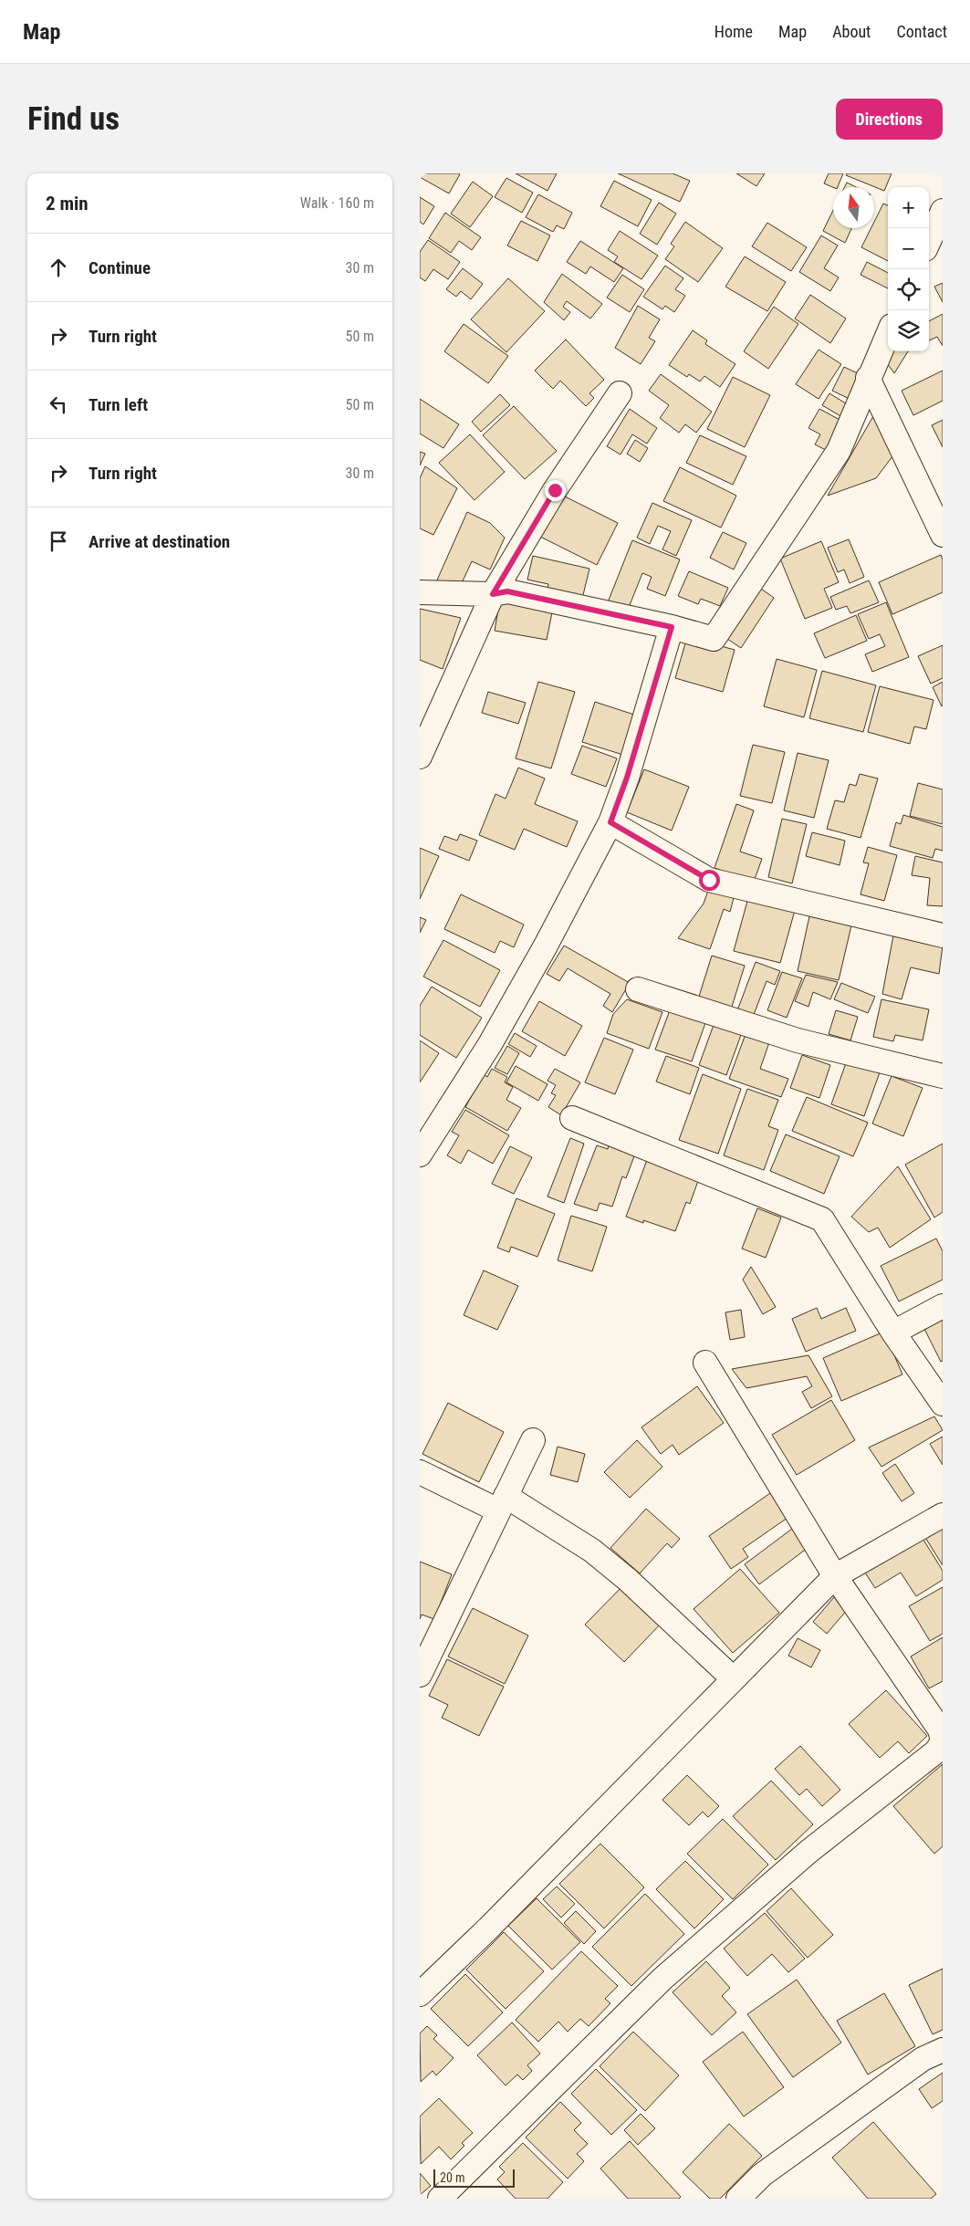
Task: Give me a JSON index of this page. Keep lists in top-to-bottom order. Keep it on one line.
{"scale_bar":"20 m","north":"top","page":{"header":"Map","nav":["Home","Map","About","Contact"],"buttons":"Directions","title":"Find us","heading":["2 min","Walk · 160 m"],"map_buttons":["+","−"],"list":[["Continue","30 m"],["Turn right","50 m"],["Turn left","50 m"],["Turn right","30 m"],"Arrive at destination"],"scale":"20 m"}}
